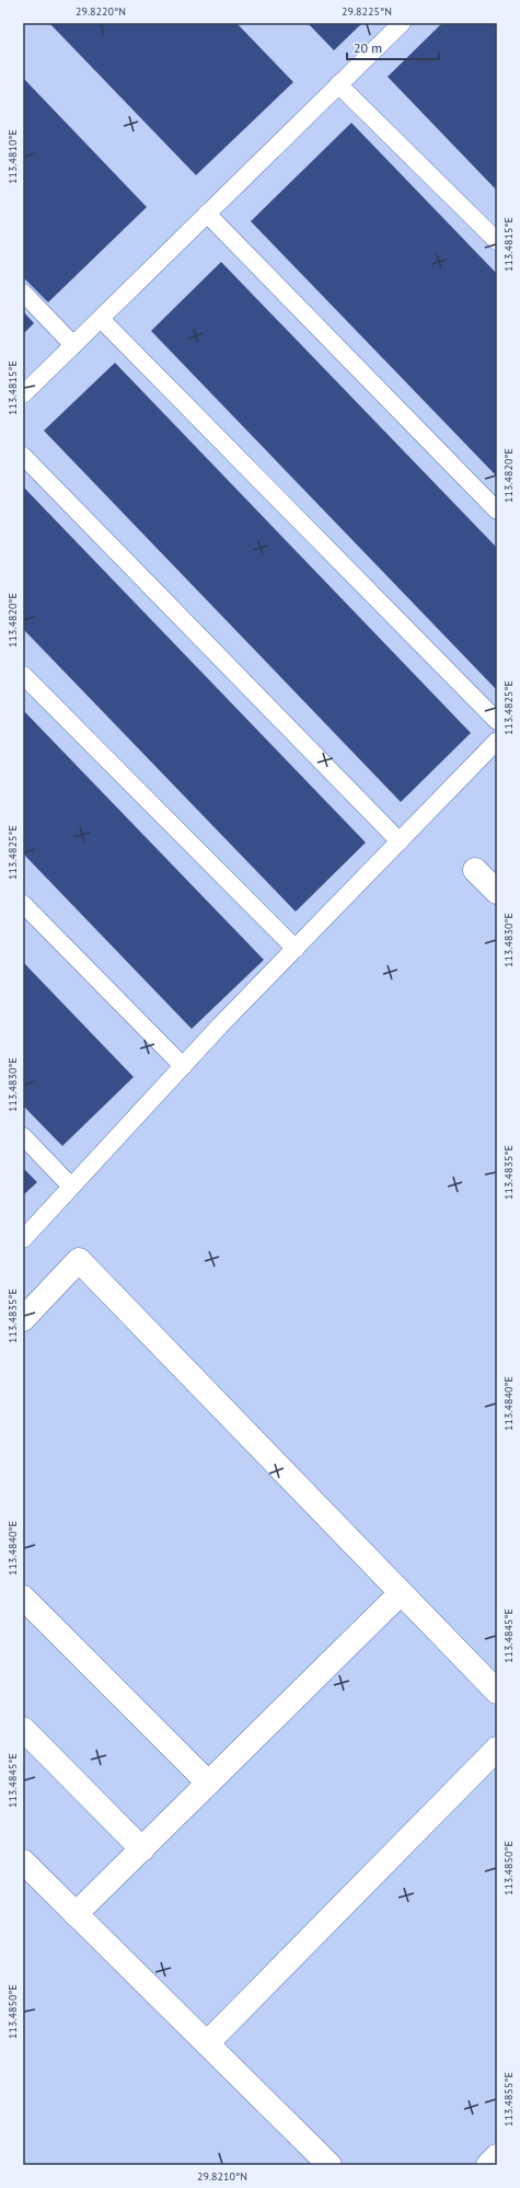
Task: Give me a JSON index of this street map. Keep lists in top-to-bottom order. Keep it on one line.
{"scale_bar":"20 m","coordinates":["29.8220°N","29.8225°N","113.4810°E","113.4815°E","113.4820°E","113.4825°E","113.4830°E","113.4835°E","113.4840°E","113.4845°E","113.4850°E","113.4855°E","29.8210°N"]}
